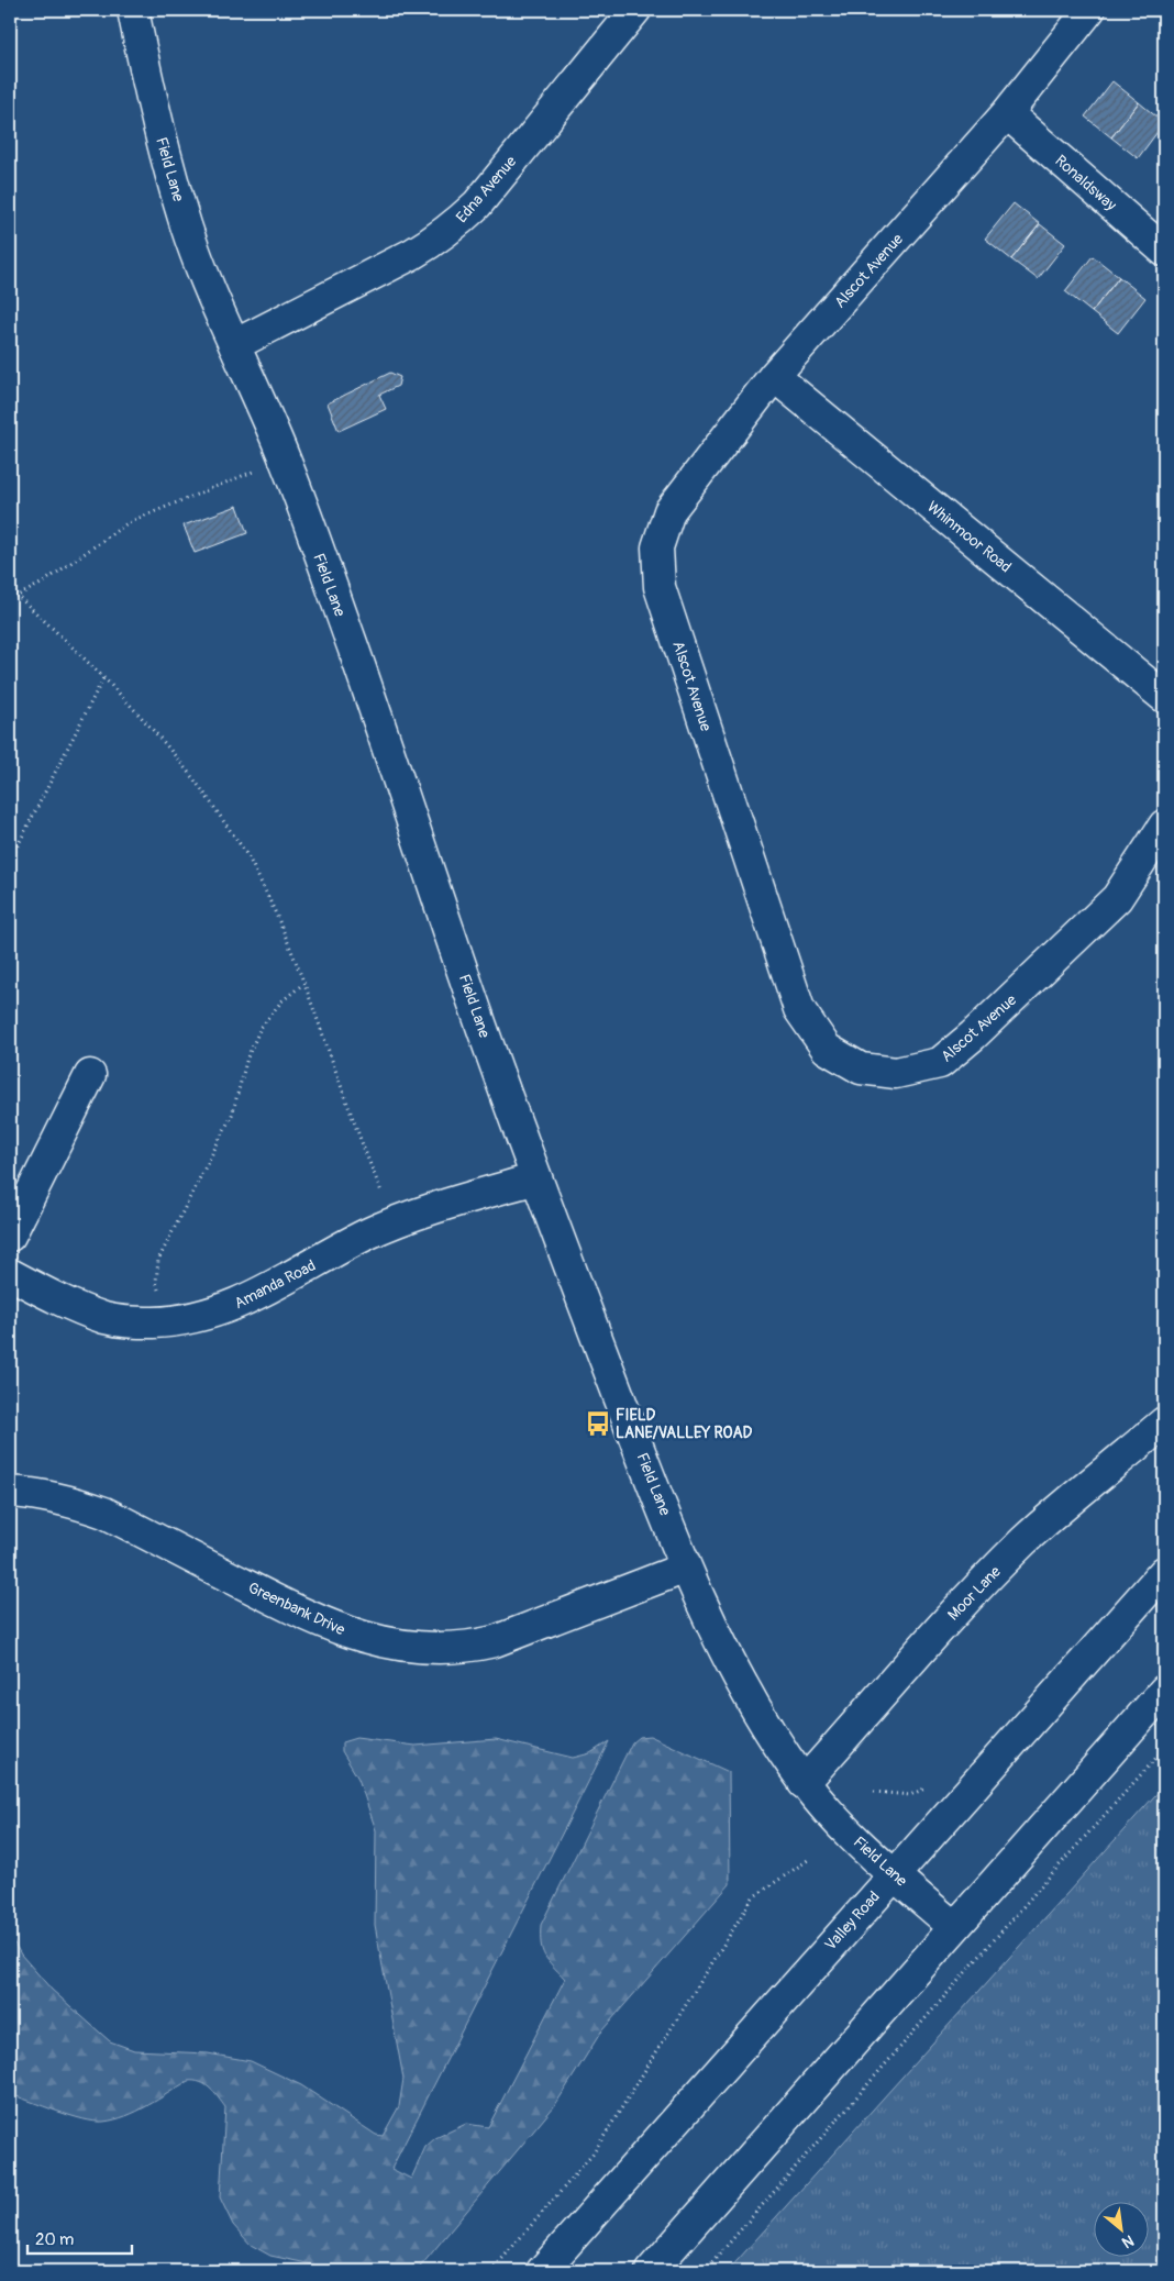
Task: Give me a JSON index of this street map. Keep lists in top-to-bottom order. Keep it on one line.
{"streets":{"street":["Field Lane","Ronaldsway","Edna Avenue","Alscot Avenue","Whinmoor Road","Amanda Road","Moor Lane","Greenbank Drive","Valley Road"]},"crossings":[["Field Lane","Edna Avenue"],["Field Lane","Amanda Road"],["Field Lane","Moor Lane"],["Field Lane","Greenbank Drive"],["Field Lane","Valley Road"],["Ronaldsway","Alscot Avenue"],["Alscot Avenue","Whinmoor Road"]],"places":{"bus stop":["FIELD LANE/VALLEY ROAD"]},"scale_bar":"20 m","north":"bottom right"}
